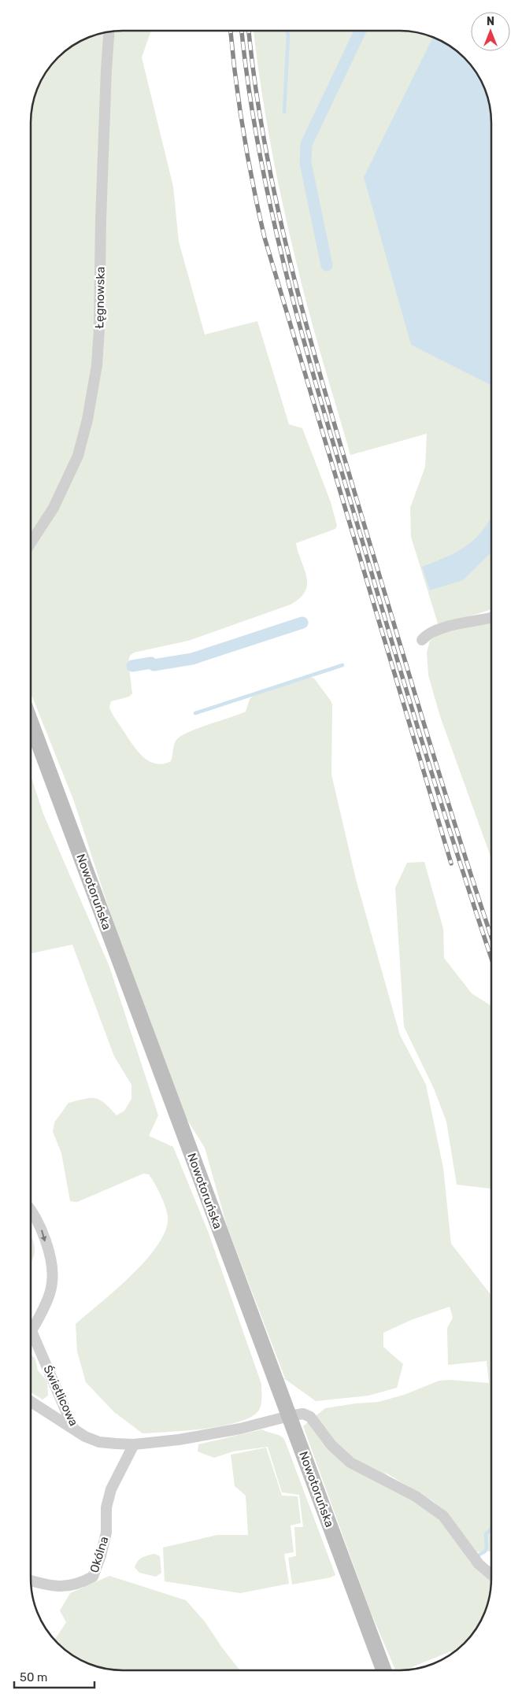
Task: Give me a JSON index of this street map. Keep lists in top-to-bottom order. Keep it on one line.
{"streets":{"main road":["Nowotoruńska"],"street":["Łęgnowska","Świetlicowa","Okólna"]},"crossings":[["Nowotoruńska","Świetlicowa"],["Świetlicowa","Okólna"]],"scale_bar":"50 m","north":"top"}
